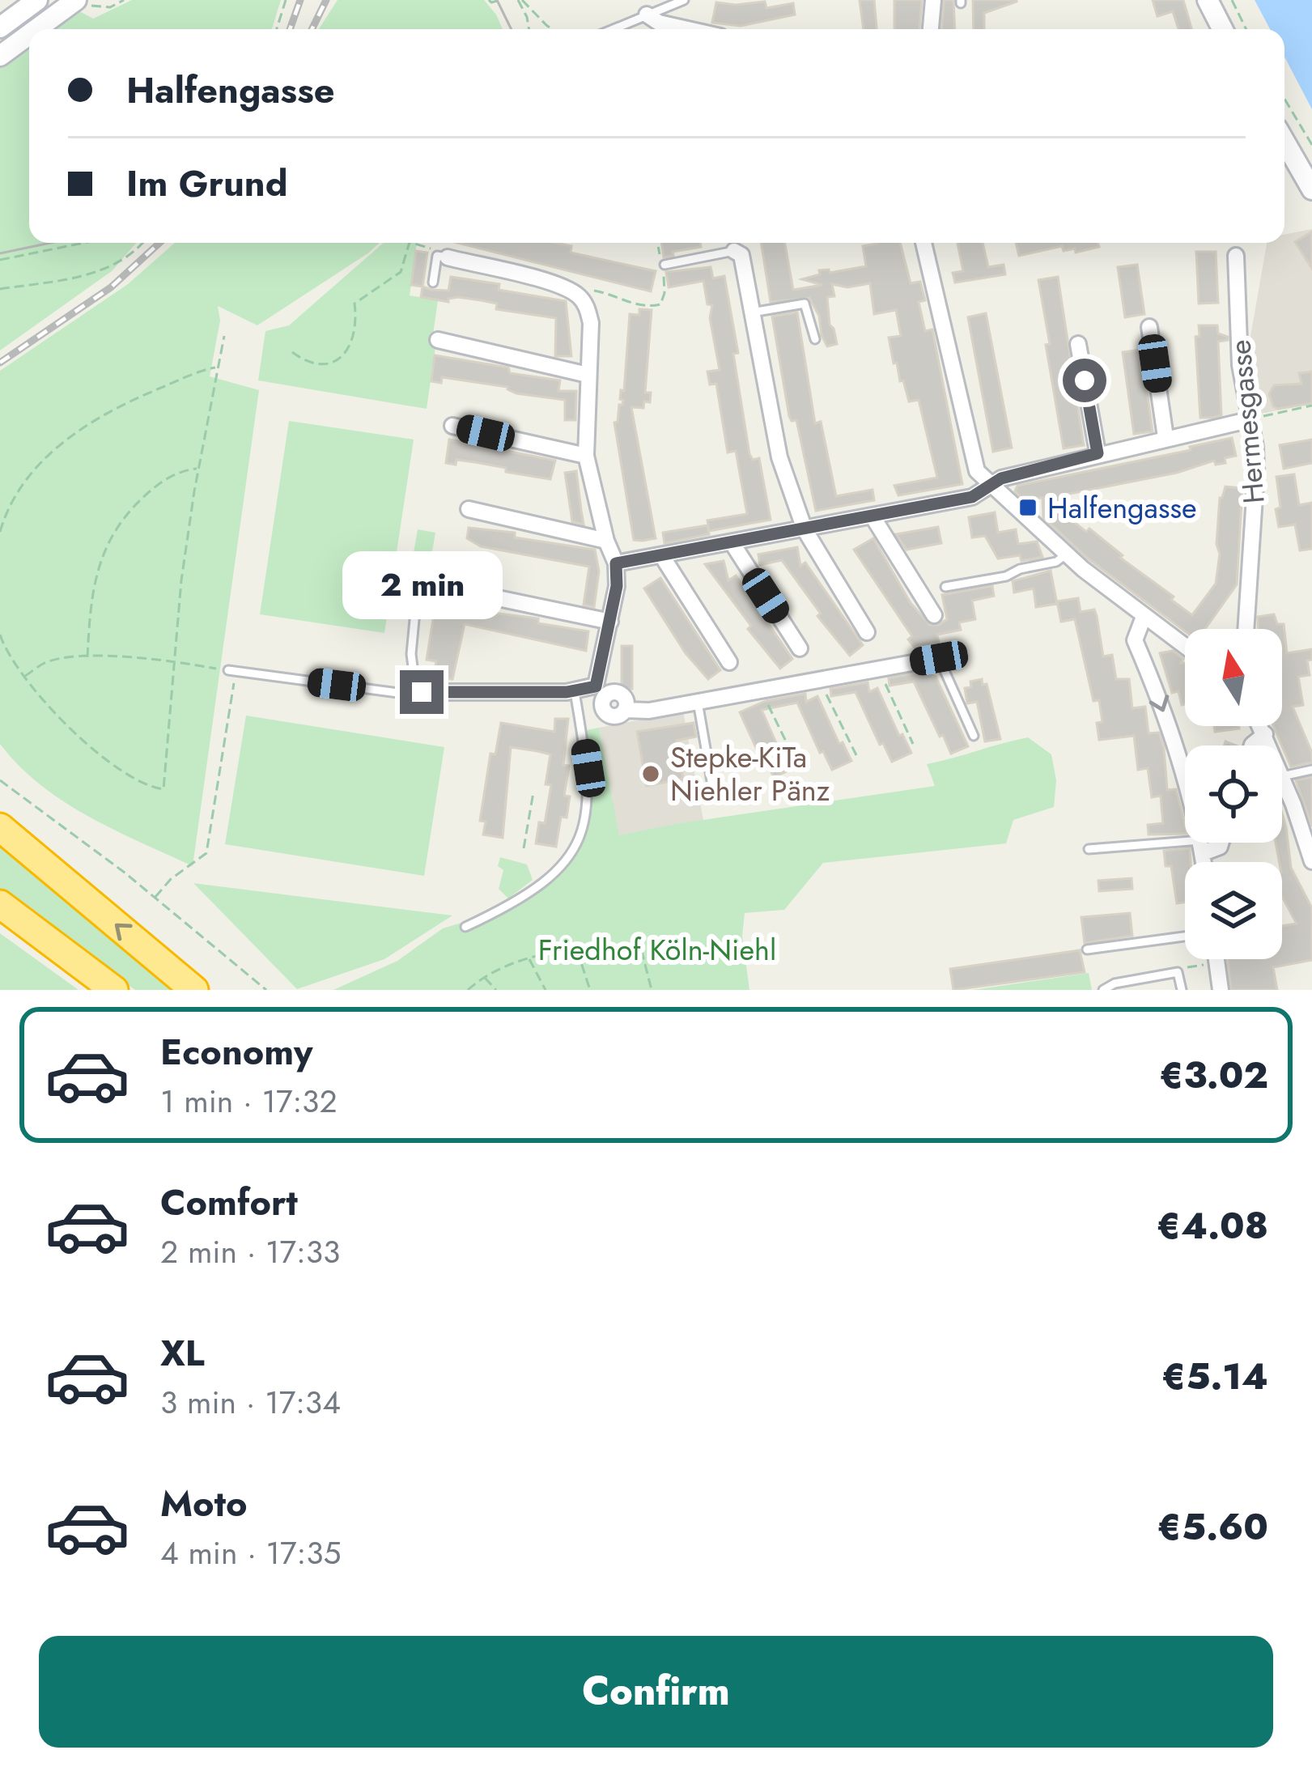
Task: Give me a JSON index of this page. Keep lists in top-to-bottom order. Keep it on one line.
{"streets":{"street":["Hermesgasse"]},"parks":["Friedhof Köln-Niehl"],"places":{"transit":["Halfengasse"],"other":["Stepke-KiTa Niehler Pänz"]},"north":"top","page":{"banner":["Halfengasse","Im Grund"],"bubble":"2 min","list":[{"name":"Economy","note":"1 min · 17:32","value":"€3.02"},{"name":"Comfort","note":"2 min · 17:33","value":"€4.08"},{"name":"XL","note":"3 min · 17:34","value":"€5.14"},{"name":"Moto","note":"4 min · 17:35","value":"€5.60"}],"buttons":"Confirm"}}
